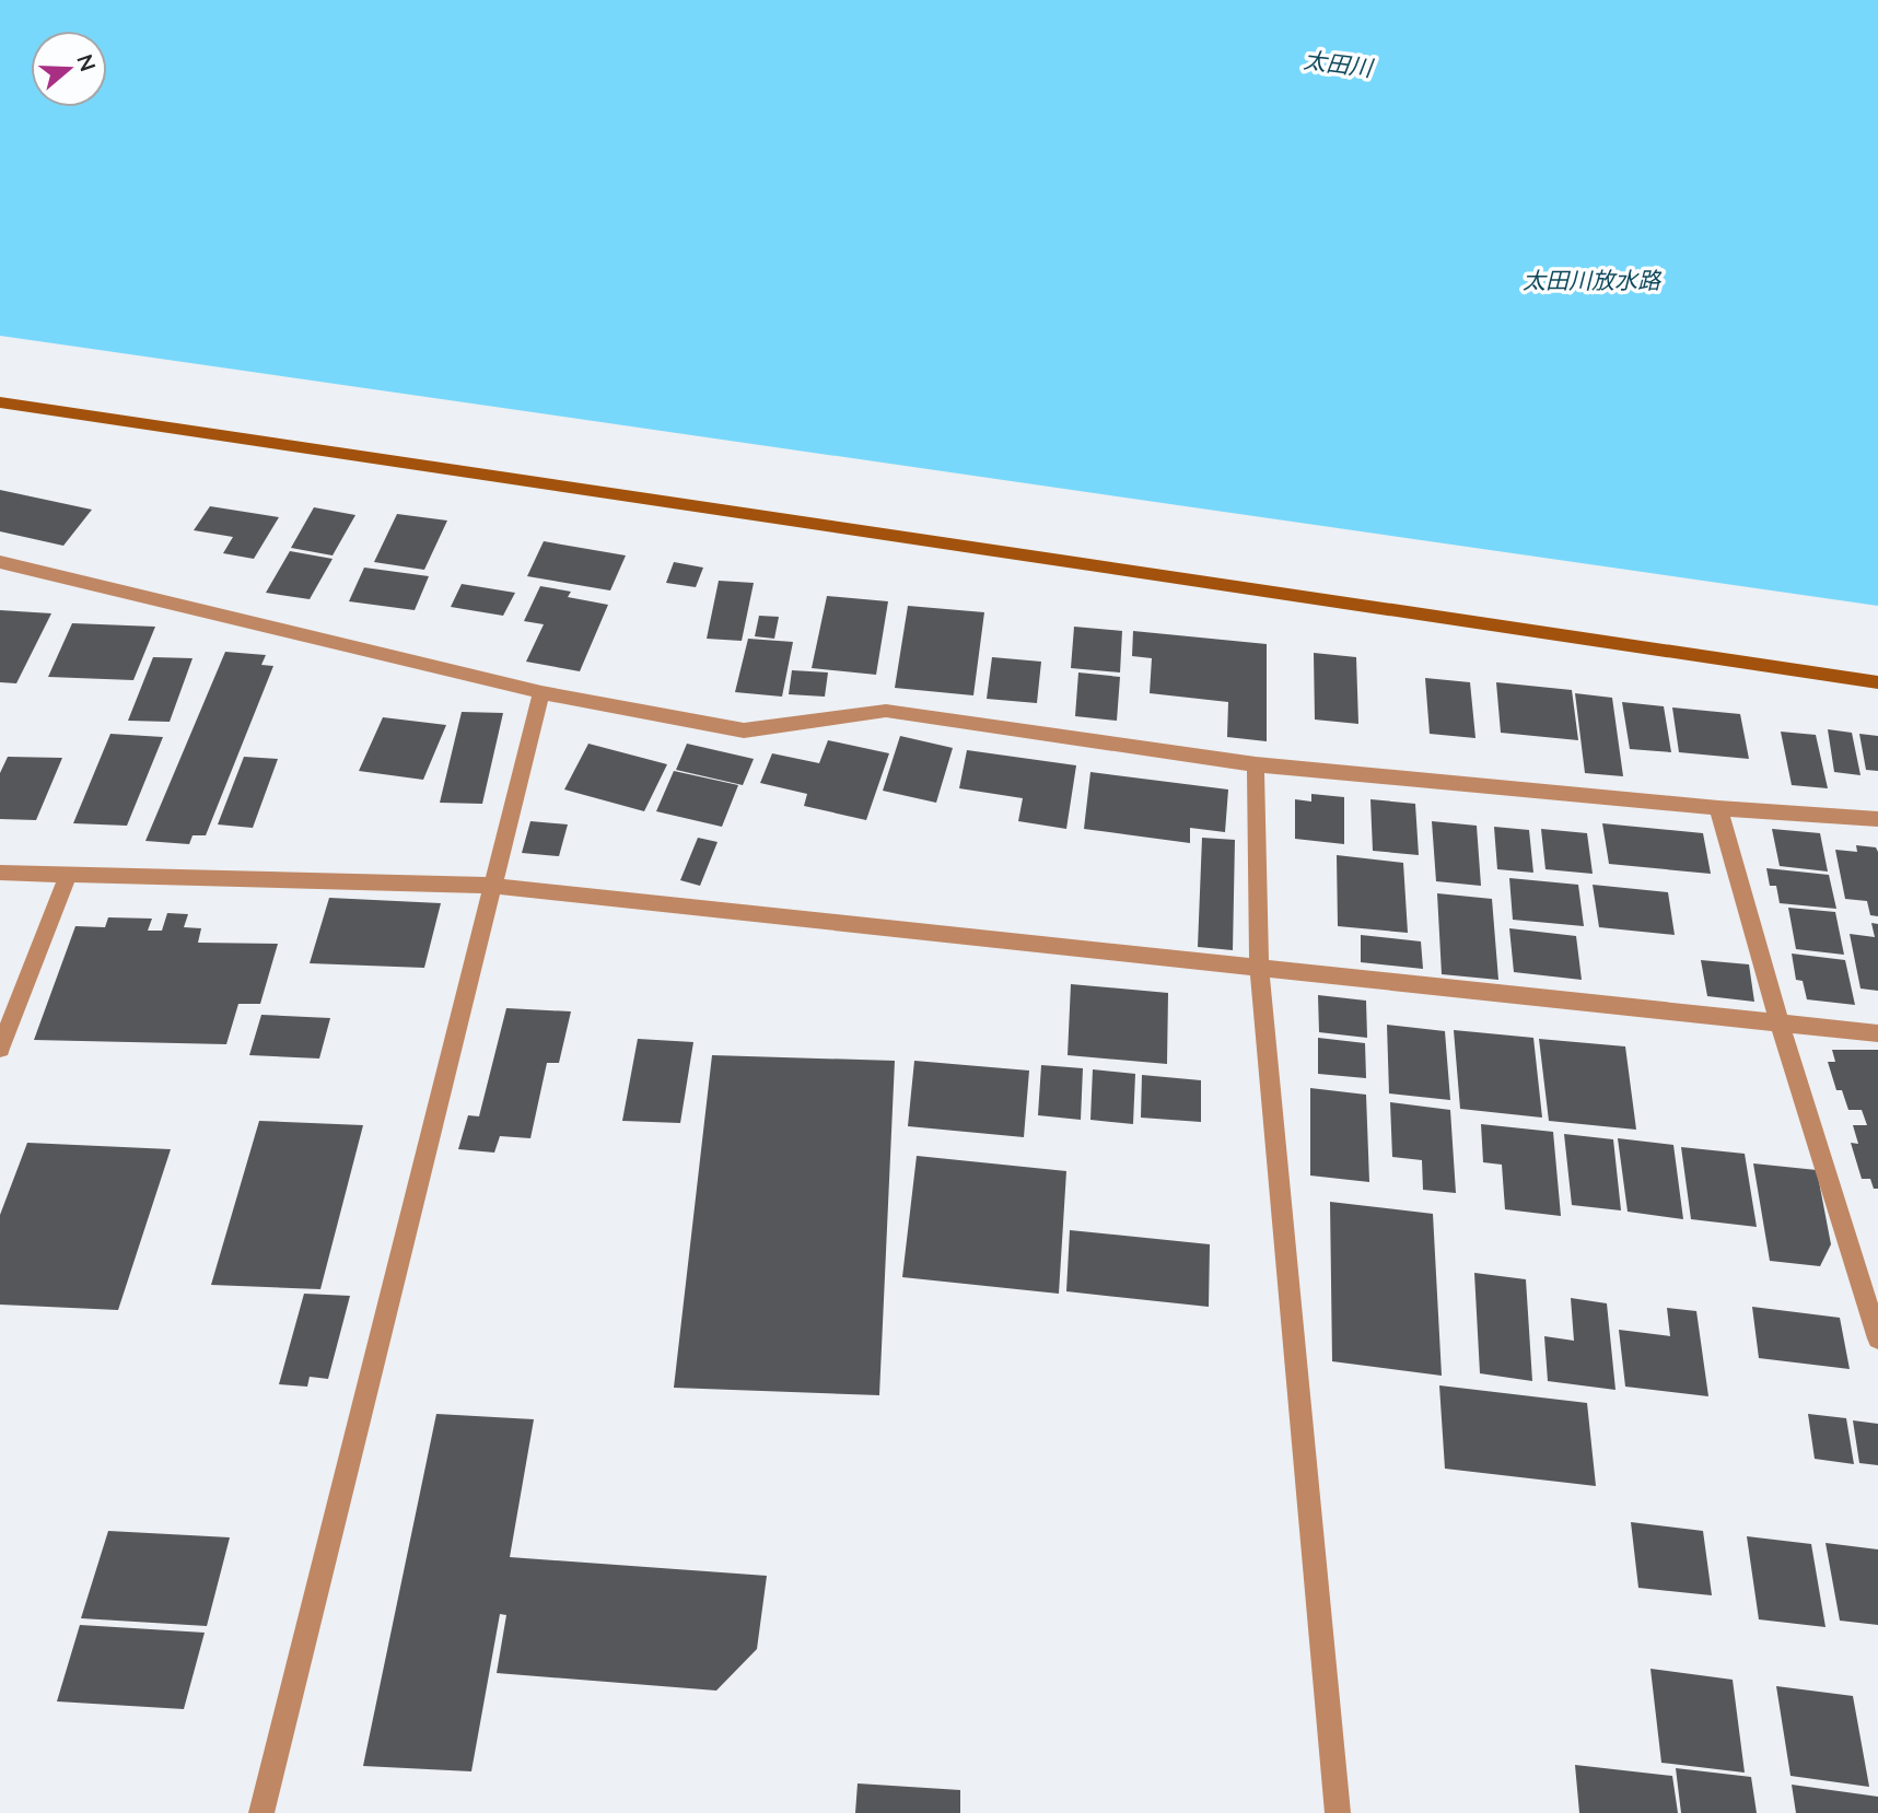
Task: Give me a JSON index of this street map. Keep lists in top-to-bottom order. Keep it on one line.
{"water":["太田川","太田川放水路"],"north":"right"}
